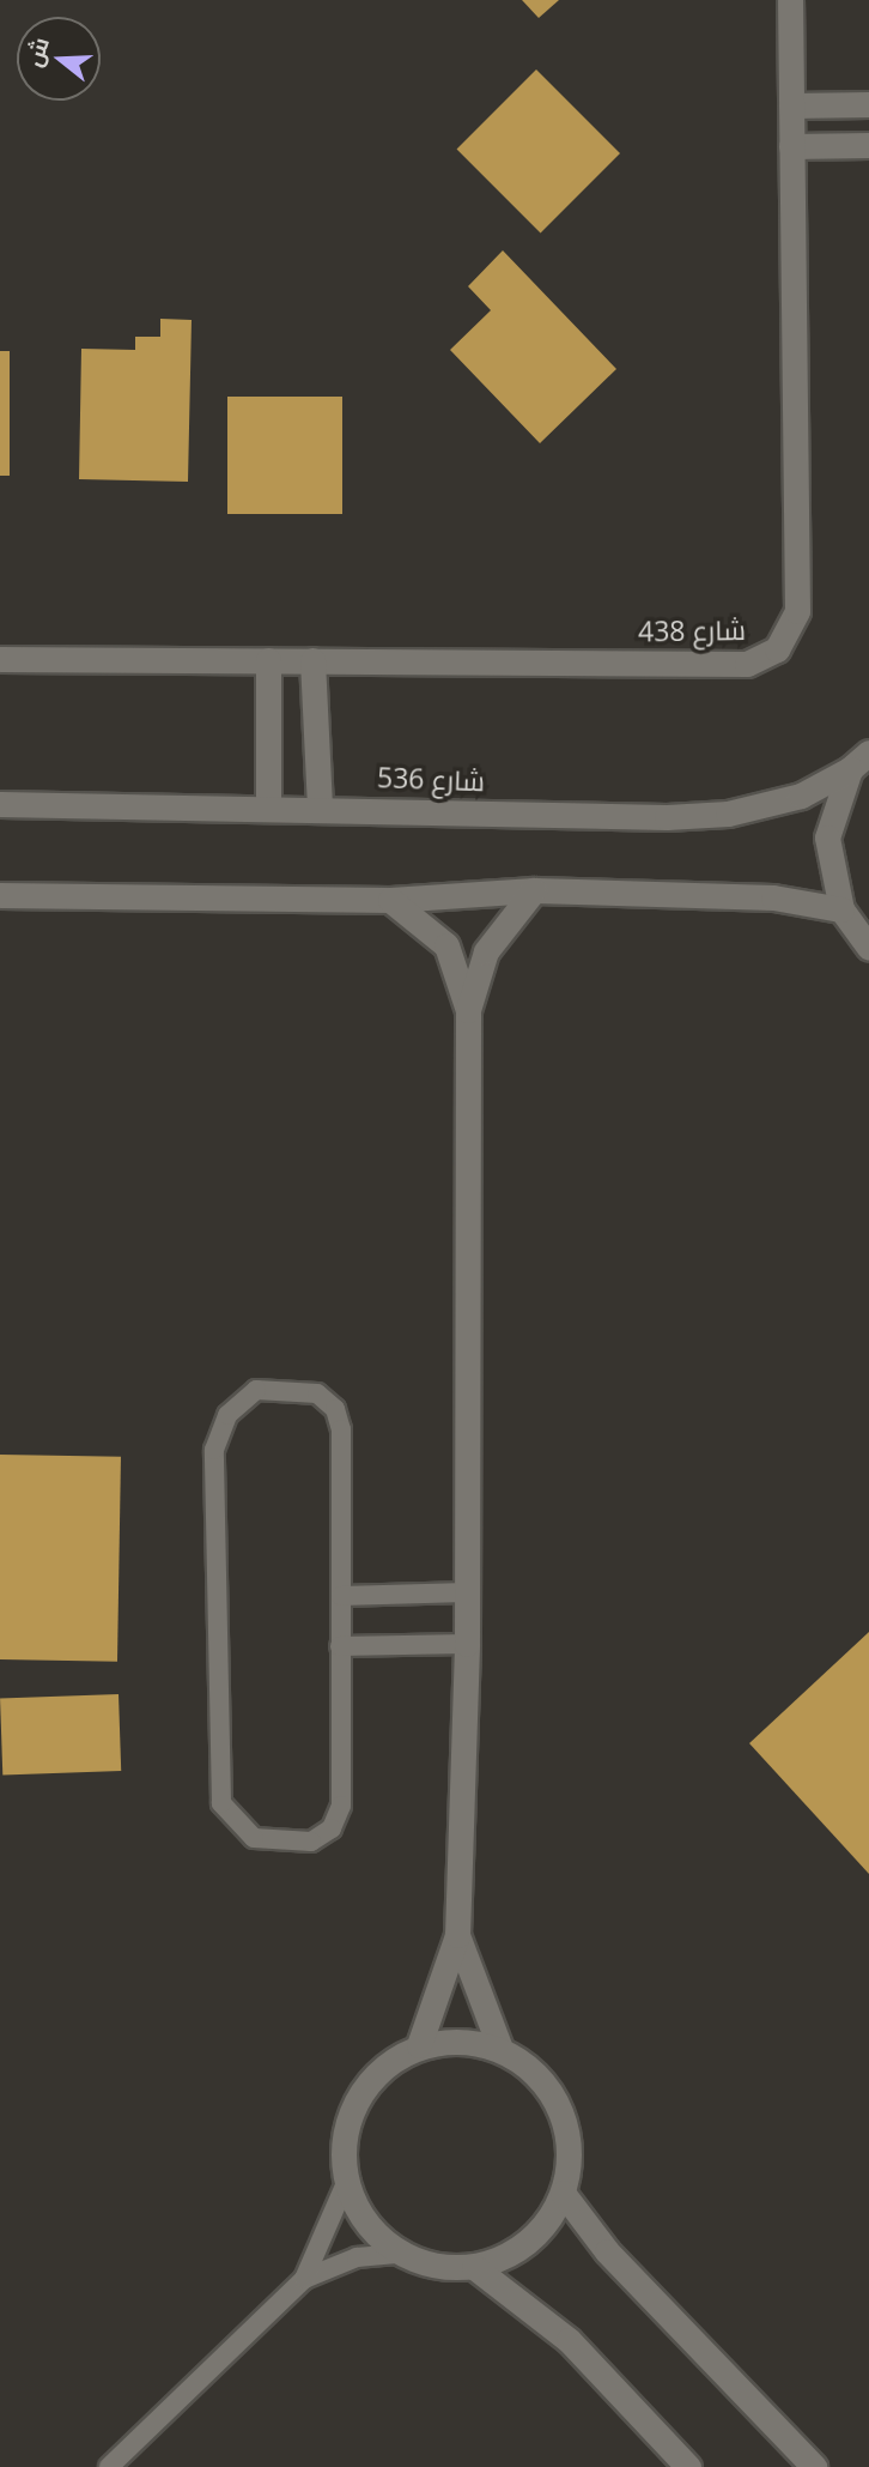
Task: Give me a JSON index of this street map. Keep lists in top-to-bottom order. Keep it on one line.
{"streets":{"street":["شارع 438","شارع 536"]},"north":"left"}
